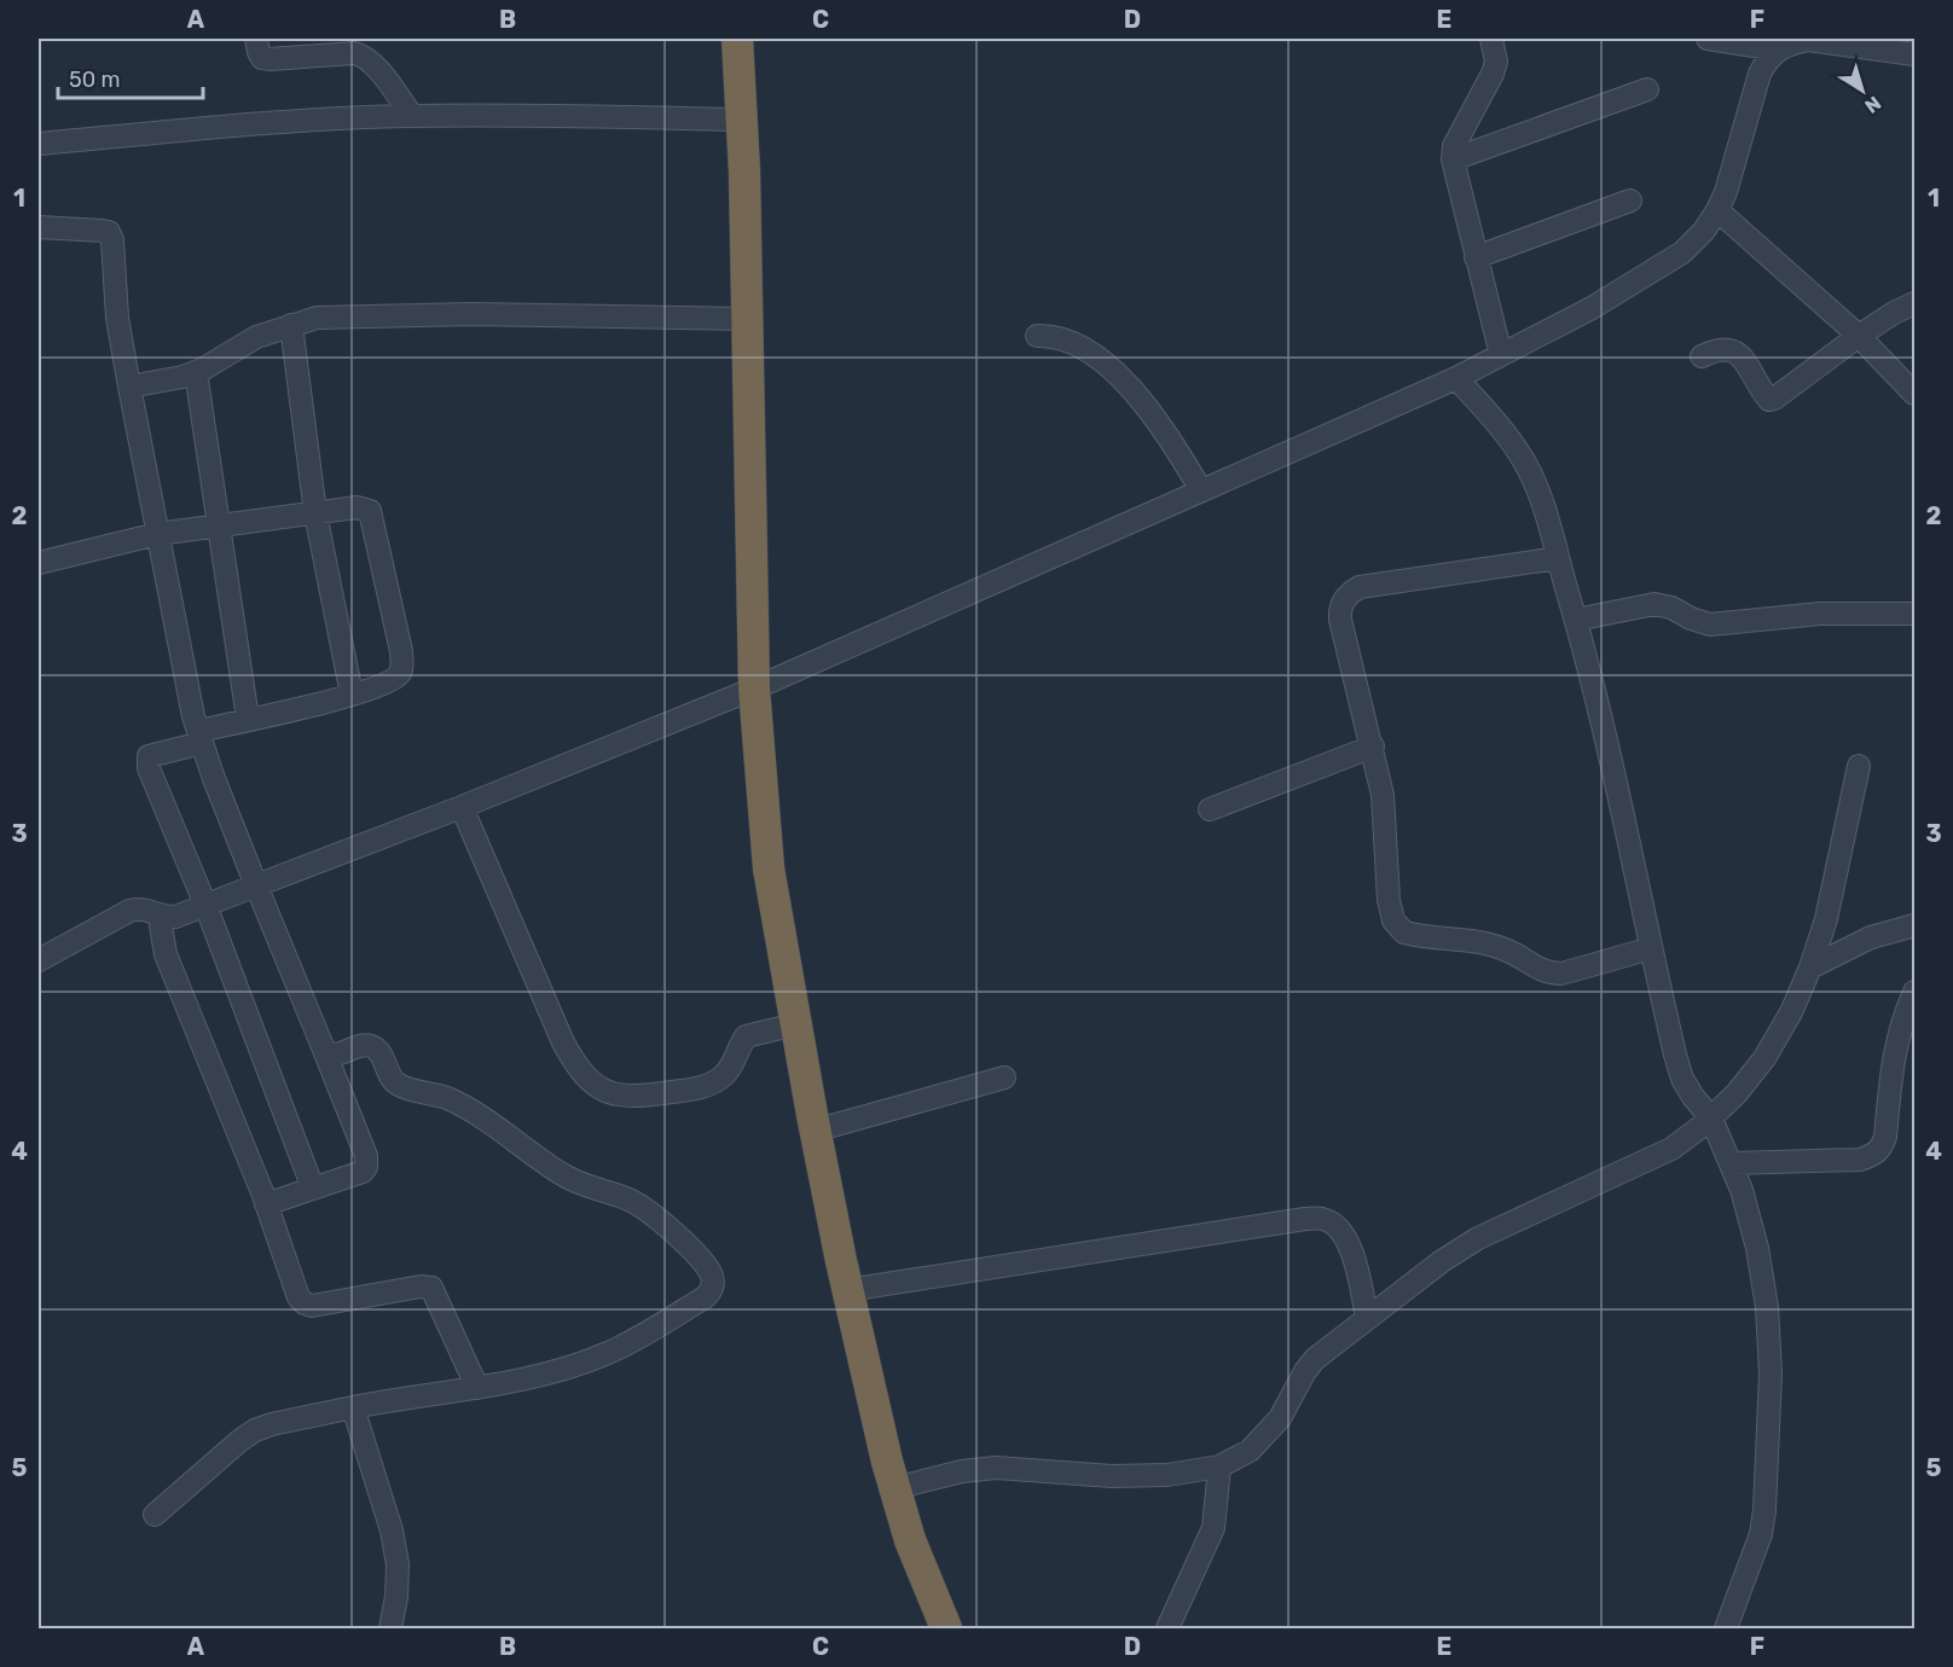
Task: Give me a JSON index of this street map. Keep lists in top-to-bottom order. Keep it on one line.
{"scale_bar":"50 m","north":"bottom right","grid":{"columns":["A","B","C","D","E","F"],"rows":["1","2","3","4","5"]}}
